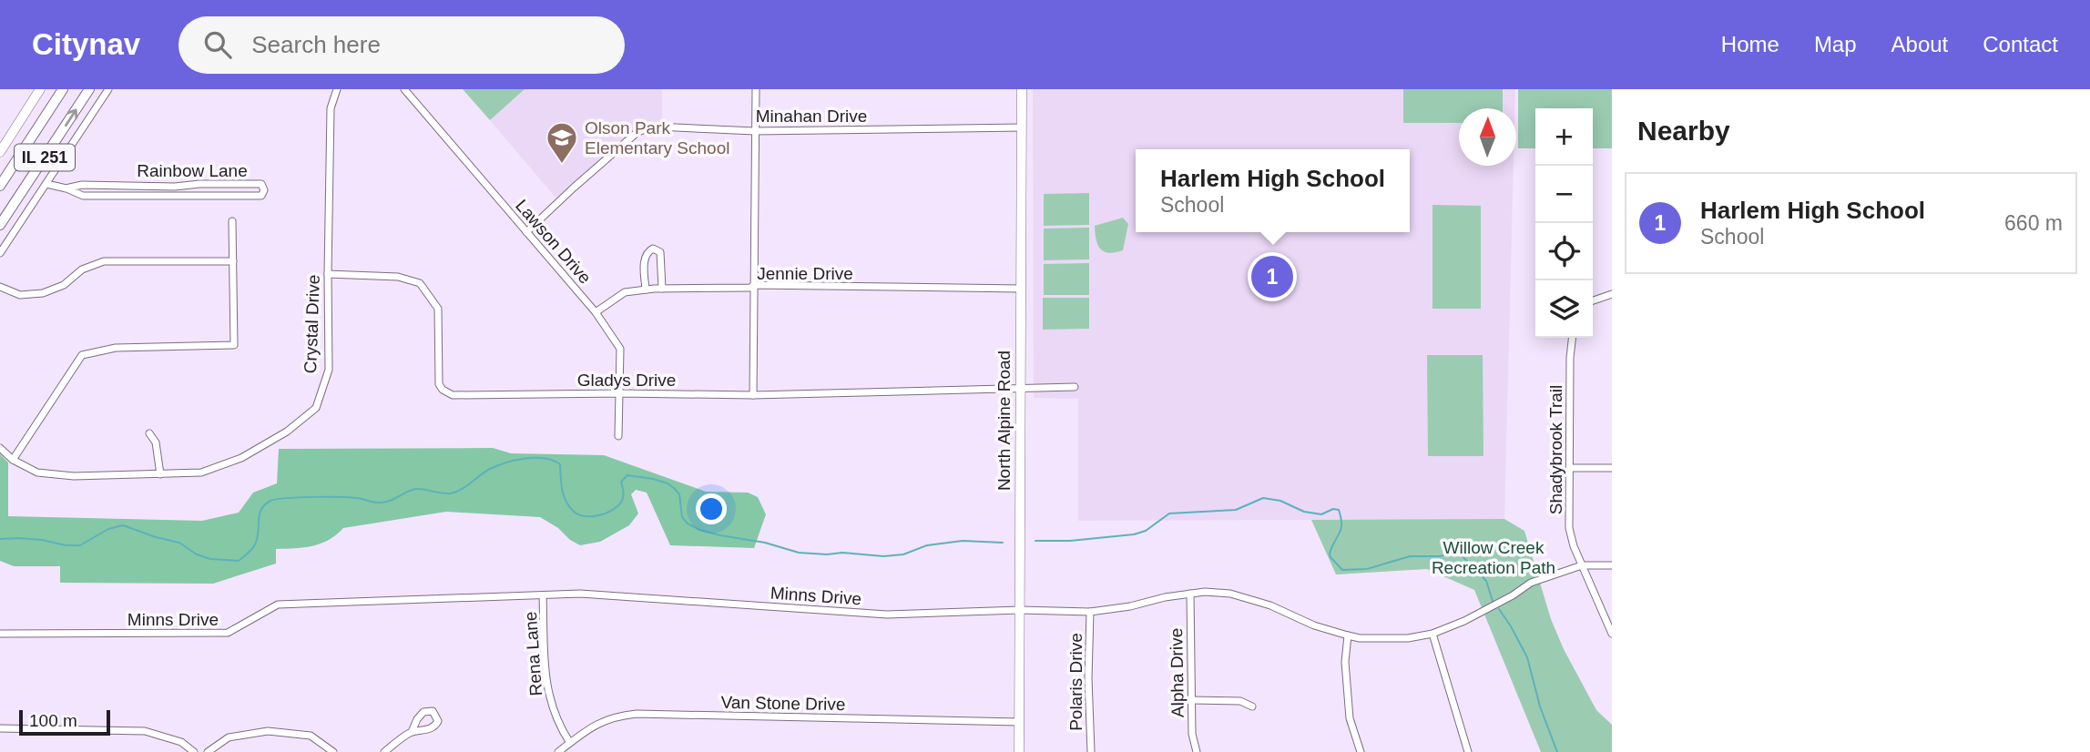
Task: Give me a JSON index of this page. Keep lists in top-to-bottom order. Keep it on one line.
{"streets":{"main road":["IL 251","North Alpine Road"],"street":["Minahan Drive","Rainbow Lane","Lawson Drive","Jennie Drive","Crystal Drive","Gladys Drive","Shadybrook Trail","Minns Drive","Rena Lane","Alpha Drive","Polaris Drive","Van Stone Drive"]},"crossings":[["Minahan Drive","Lawson Drive"],["Minahan Drive","North Alpine Road"],["Lawson Drive","Jennie Drive"],["Lawson Drive","Gladys Drive"],["Jennie Drive","North Alpine Road"],["Crystal Drive","Gladys Drive"],["Gladys Drive","North Alpine Road"],["North Alpine Road","Minns Drive"],["North Alpine Road","Van Stone Drive"],["Shadybrook Trail","Minns Drive"],["Minns Drive","Rena Lane"],["Minns Drive","Alpha Drive"],["Minns Drive","Polaris Drive"],["Rena Lane","Van Stone Drive"]],"parks":["Willow Creek Recreation Path"],"places":{"school or university":["Olson Park Elementary School"]},"scale_bar":"100 m","north":"top","page":{"header":"Citynav","search":"Search here","nav":["Home","Map","About","Contact"],"heading":"Nearby","map_buttons":["+","−"],"popup":["Harlem High School","School"],"list":[{"mark":"1","name":"Harlem High School","note":"School","value":"660 m"}],"pins":"1","scale":"100 m"}}
